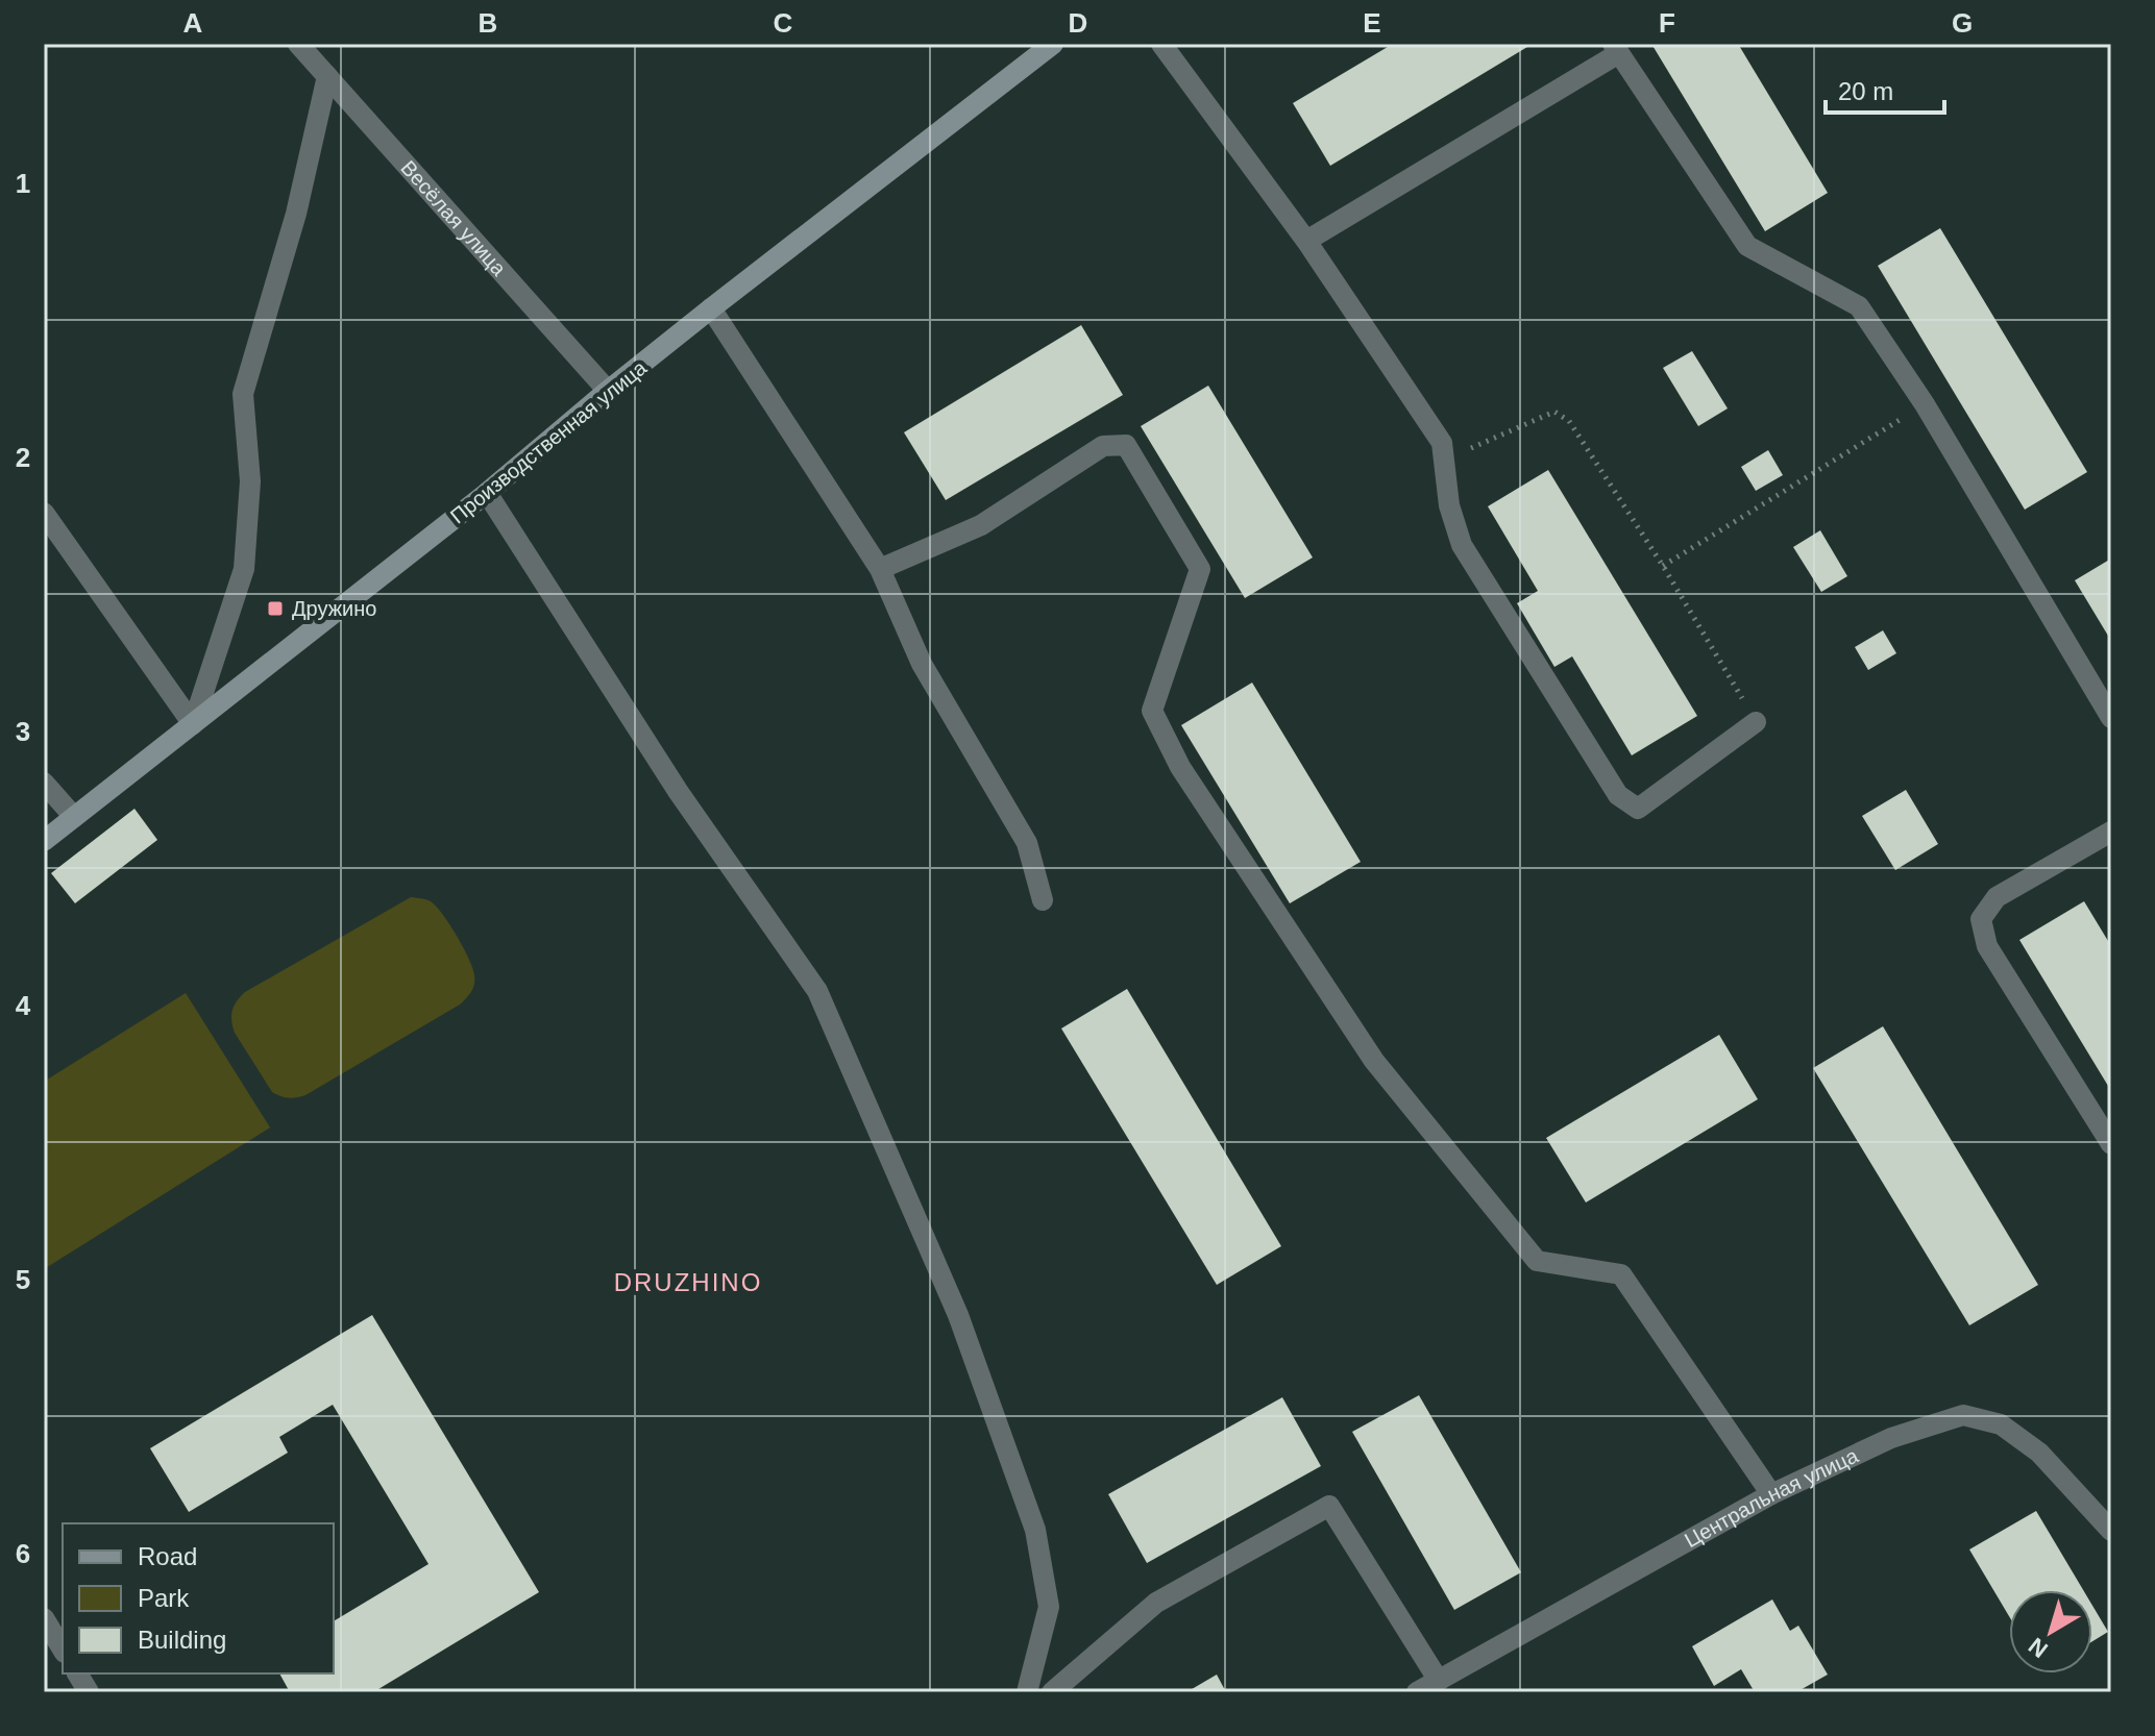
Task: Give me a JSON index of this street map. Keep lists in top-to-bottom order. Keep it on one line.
{"streets":{"street":["Весёлая улица","Производственная улица","Центральная улица"]},"crossings":[["Весёлая улица","Производственная улица"]],"districts":["DRUZHINO"],"places":{"transit":["Дружино"]},"legend":["Road","Park","Building"],"scale_bar":"20 m","north":"bottom left","grid":{"columns":["A","B","C","D","E","F","G"],"rows":["1","2","3","4","5","6"]}}
